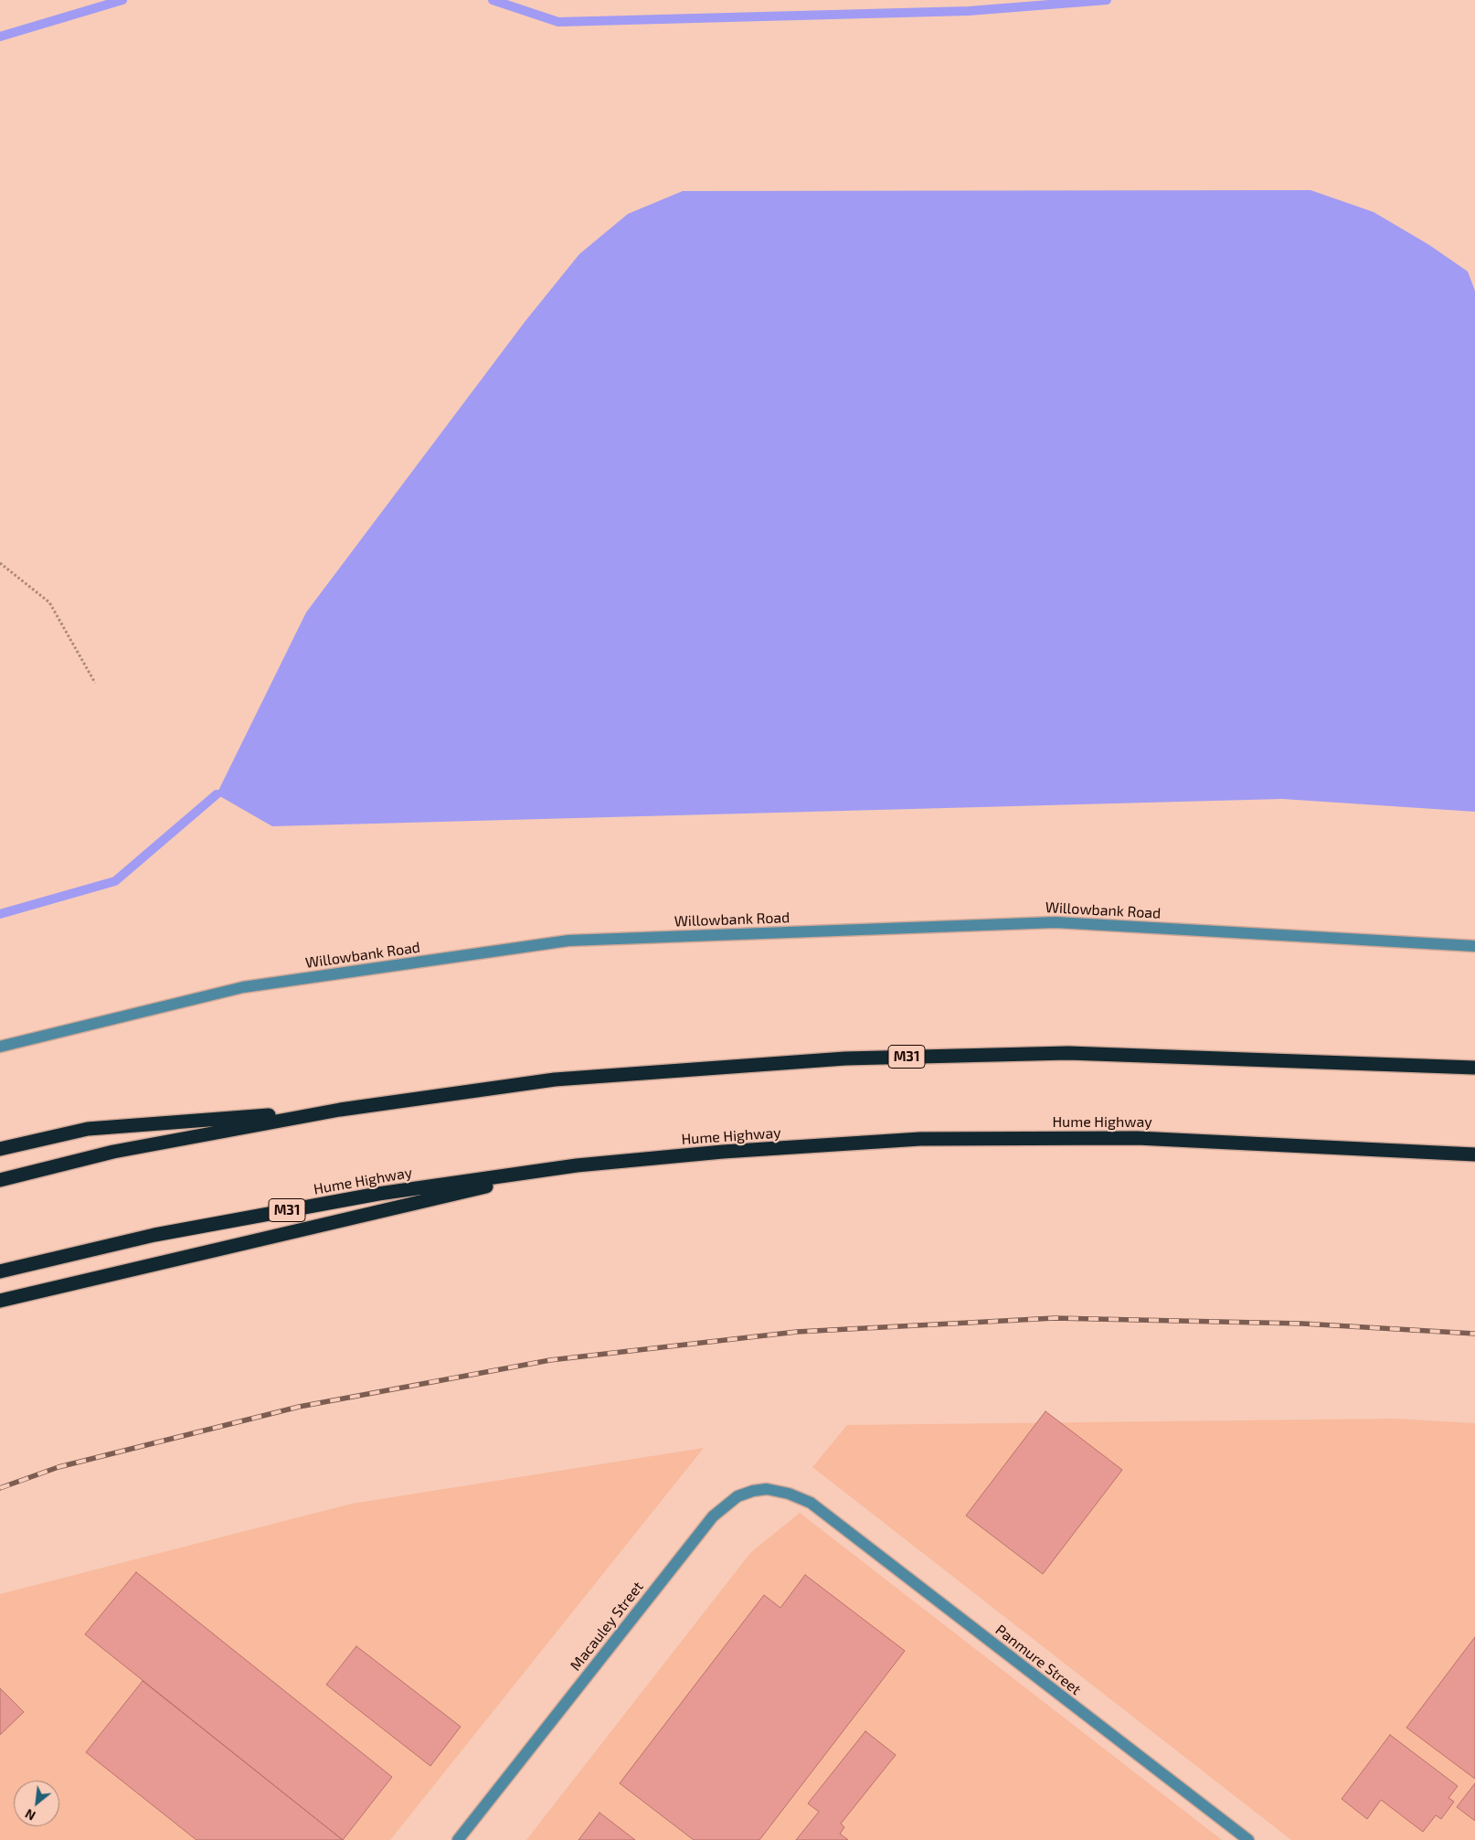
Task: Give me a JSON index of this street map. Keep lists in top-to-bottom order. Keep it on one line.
{"streets":{"highway":["M31","Hume Highway"],"street":["Willowbank Road","Macauley Street","Panmure Street"]},"crossings":[["Macauley Street","Panmure Street"]],"north":"bottom left"}
